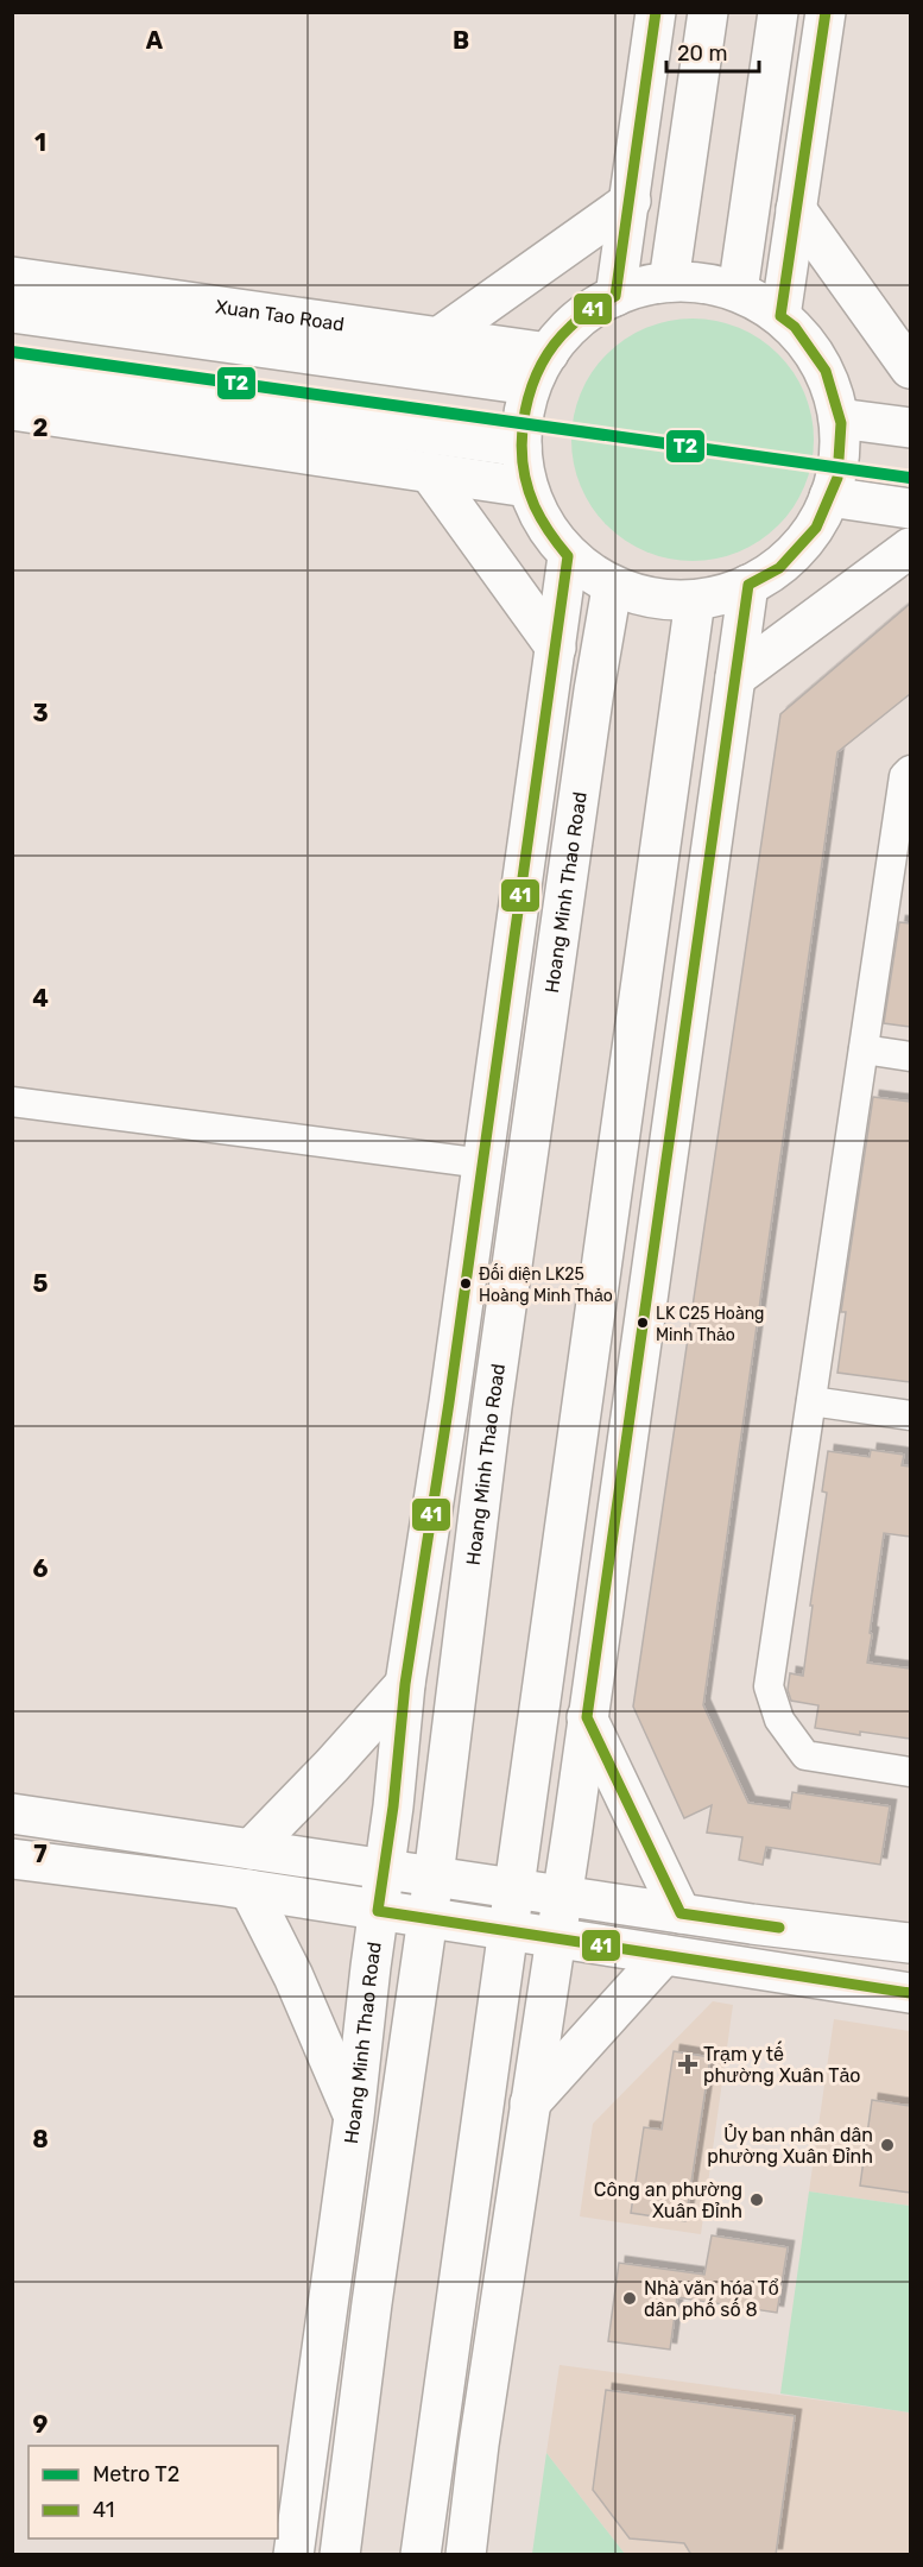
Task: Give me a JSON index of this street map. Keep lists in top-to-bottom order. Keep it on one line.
{"streets":{"main road":["Xuan Tao Road","Hoang Minh Thao Road"]},"places":{"other":["Đối diện LK25 Hoàng Minh Thảo","LK C25 Hoàng Minh Thảo","Ủy ban nhân dân phường Xuân Đỉnh","Công an phường Xuân Đỉnh","Nhà văn hóa Tổ dân phố số 8"],"health":["Trạm y tế phường Xuân Tảo"]},"lines":["transit line 41","metro line T2"],"legend":["Metro T2","41"],"scale_bar":"20 m","grid":{"columns":["A","B"],"rows":["1","2","3","4","5","6","7","8","9"]}}
